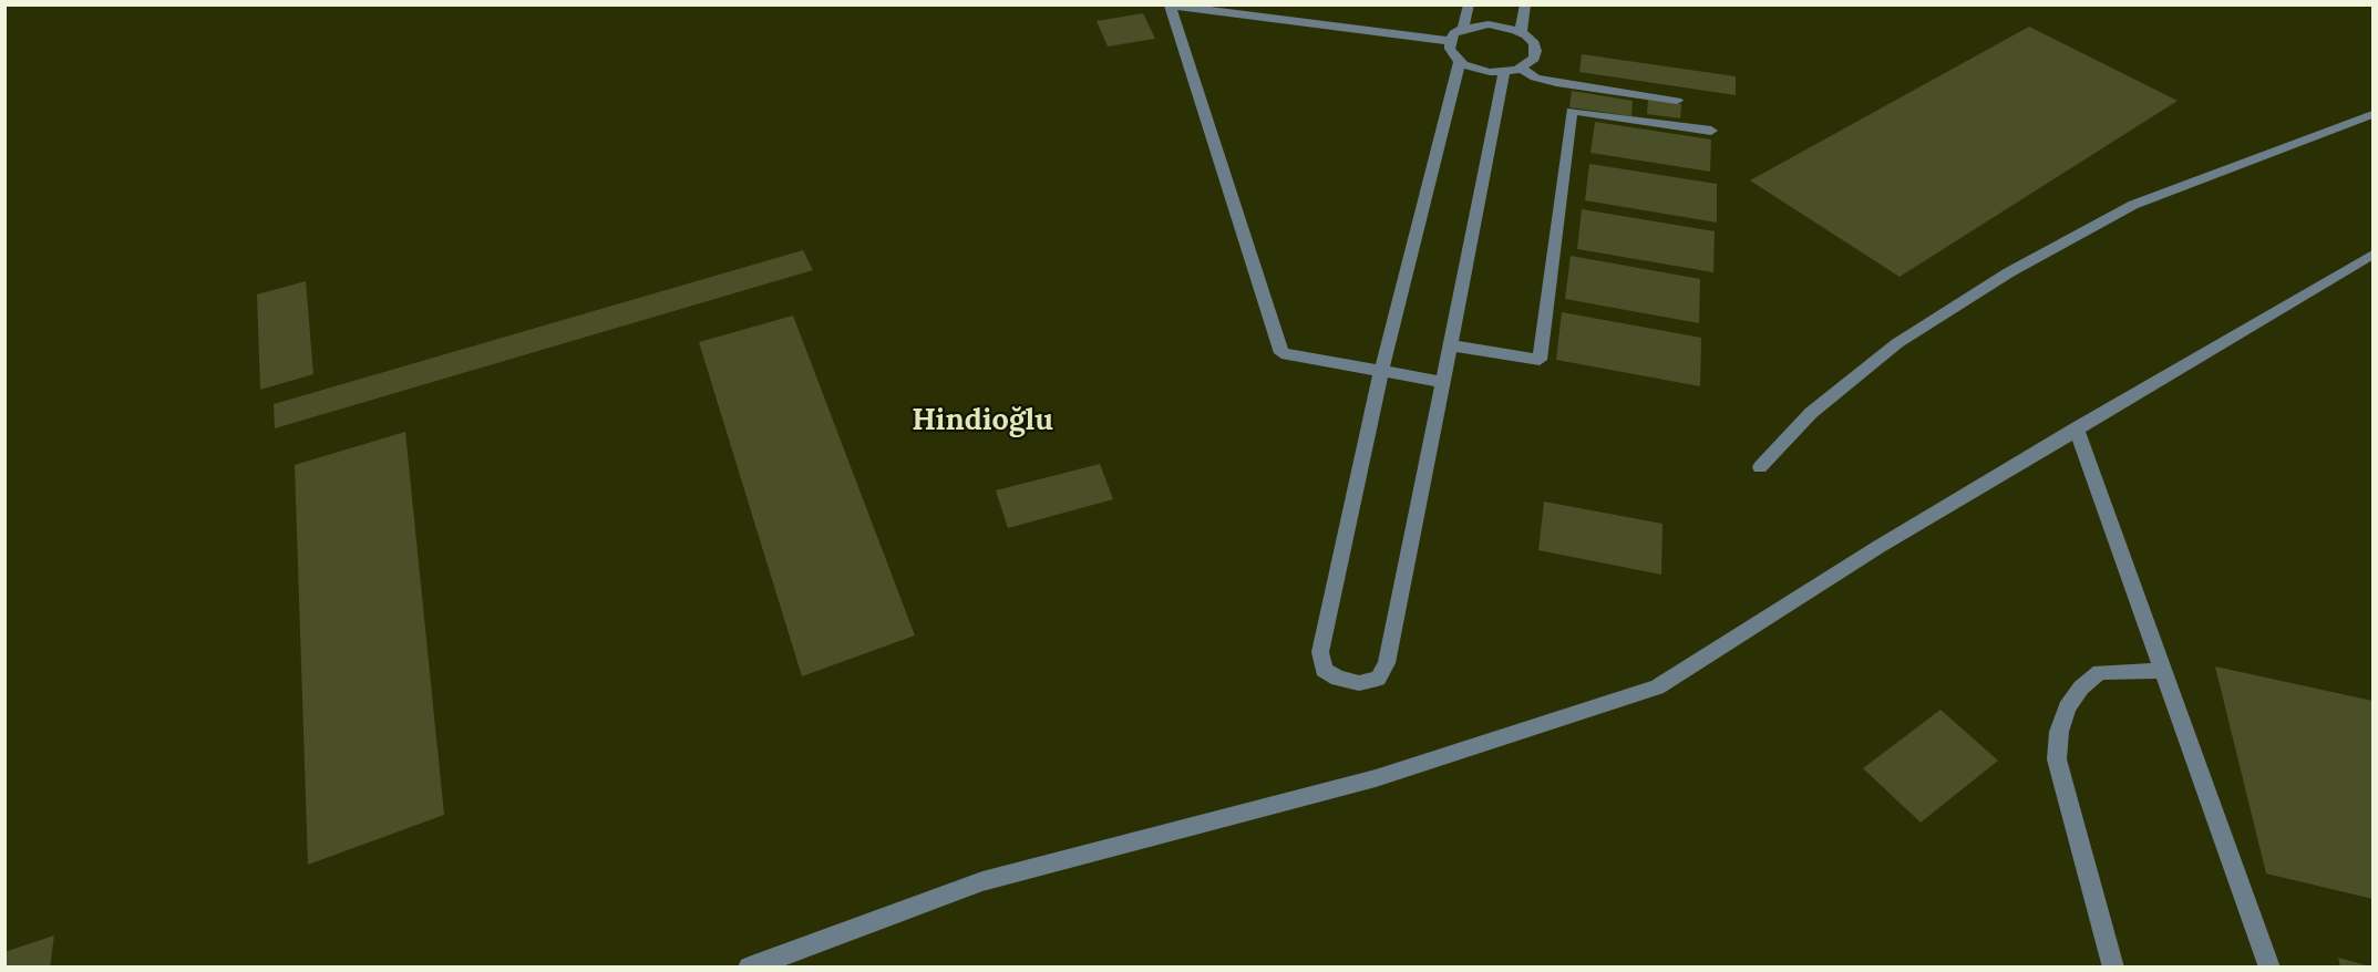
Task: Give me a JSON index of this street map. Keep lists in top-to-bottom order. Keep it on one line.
{"districts":["Hindioğlu"]}
